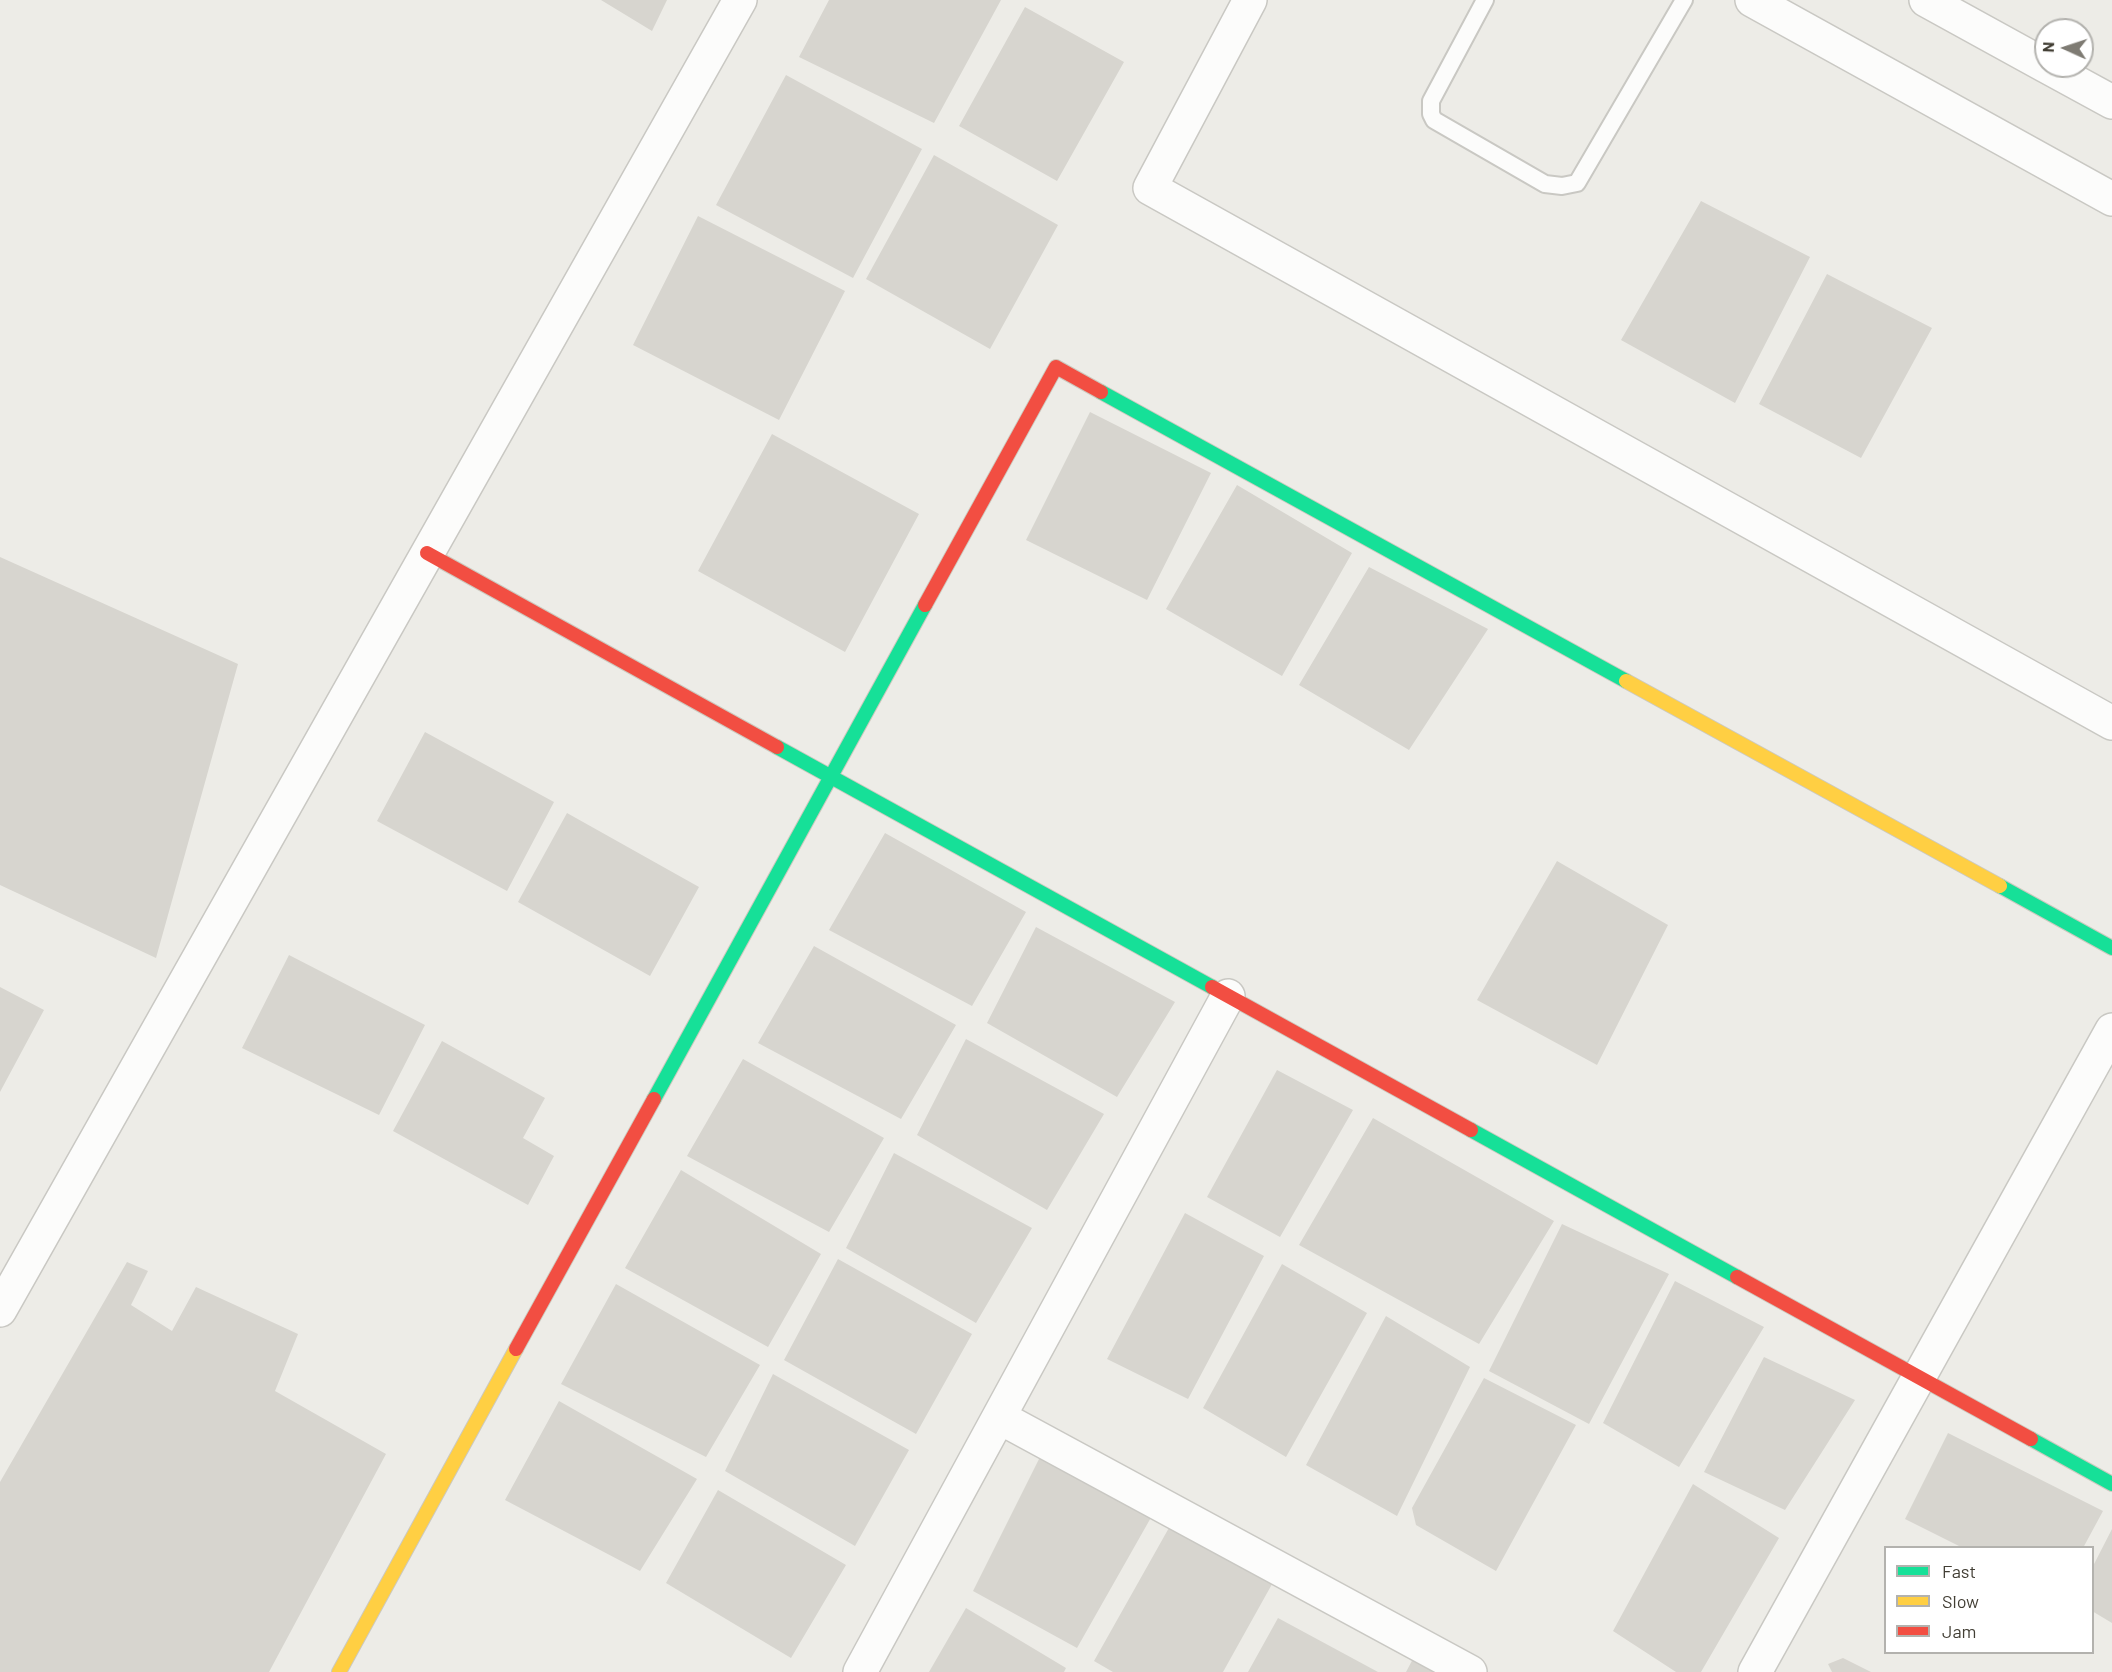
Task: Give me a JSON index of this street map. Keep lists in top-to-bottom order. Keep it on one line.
{"legend":["Fast","Slow","Jam"],"north":"left"}
